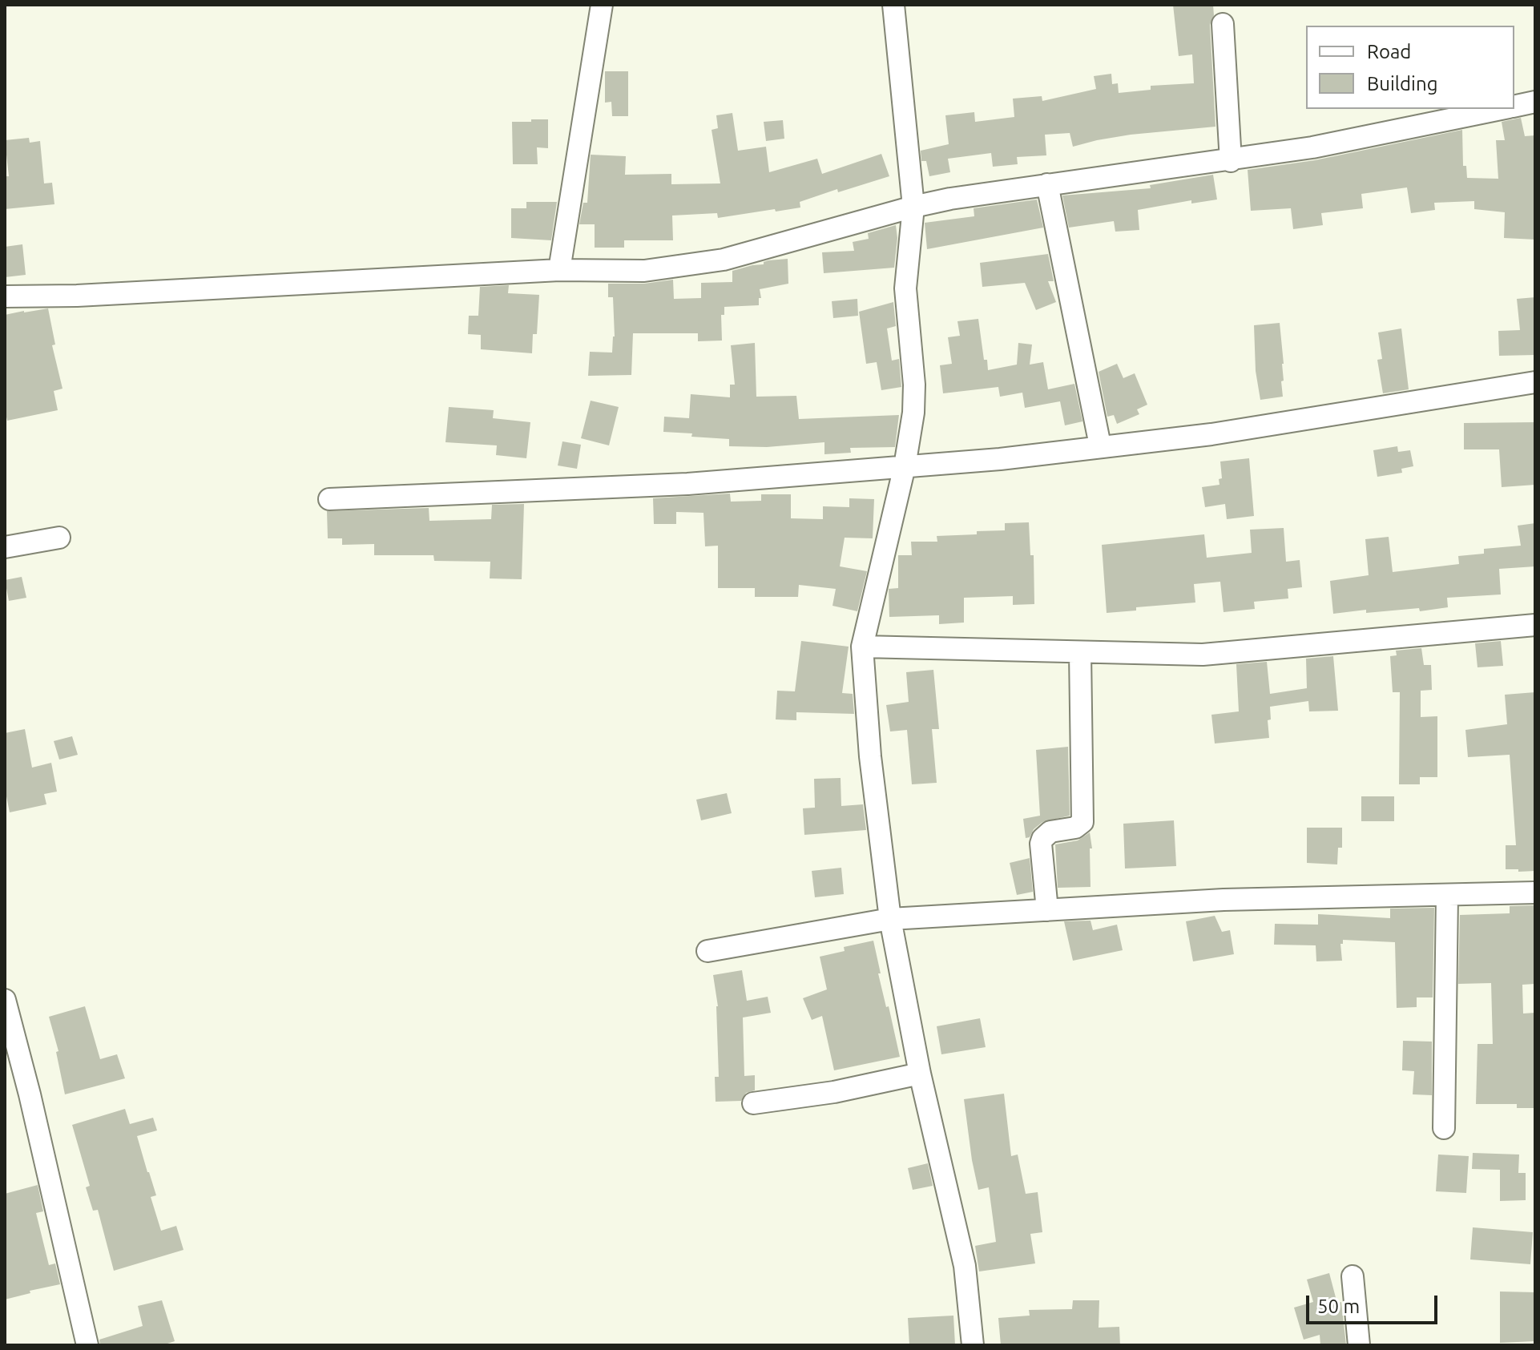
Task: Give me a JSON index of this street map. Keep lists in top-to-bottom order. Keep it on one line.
{"legend":["Road","Building"],"scale_bar":"50 m"}
